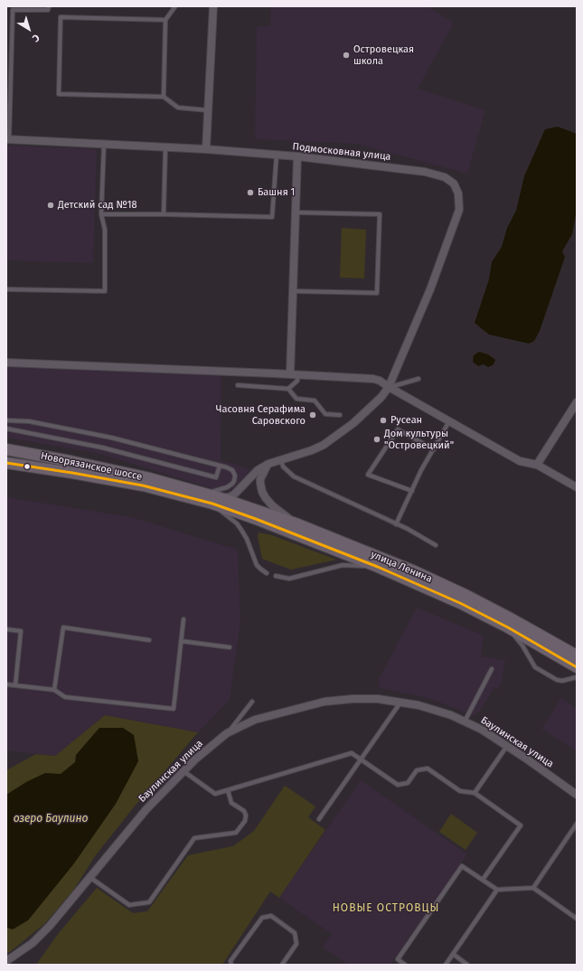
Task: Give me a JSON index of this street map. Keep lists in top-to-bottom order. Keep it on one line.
{"streets":{"main road":["Новорязанское шоссе","улица Ленина"],"street":["Подмосковная улица","Баулинская улица"]},"crossings":[["Подмосковная улица","Новорязанское шоссе"],["Подмосковная улица","улица Ленина"],["Новорязанское шоссе","улица Ленина"]],"districts":["НОВЫЕ ОСТРОВЦЫ"],"water":["озеро Баулино"],"places":["Островецкая школа","Башня 1","Детский сад №18","Часовня Серафима Саровского","Русеан","Дом культуры \"Островецкий\""],"north":"bottom right"}
